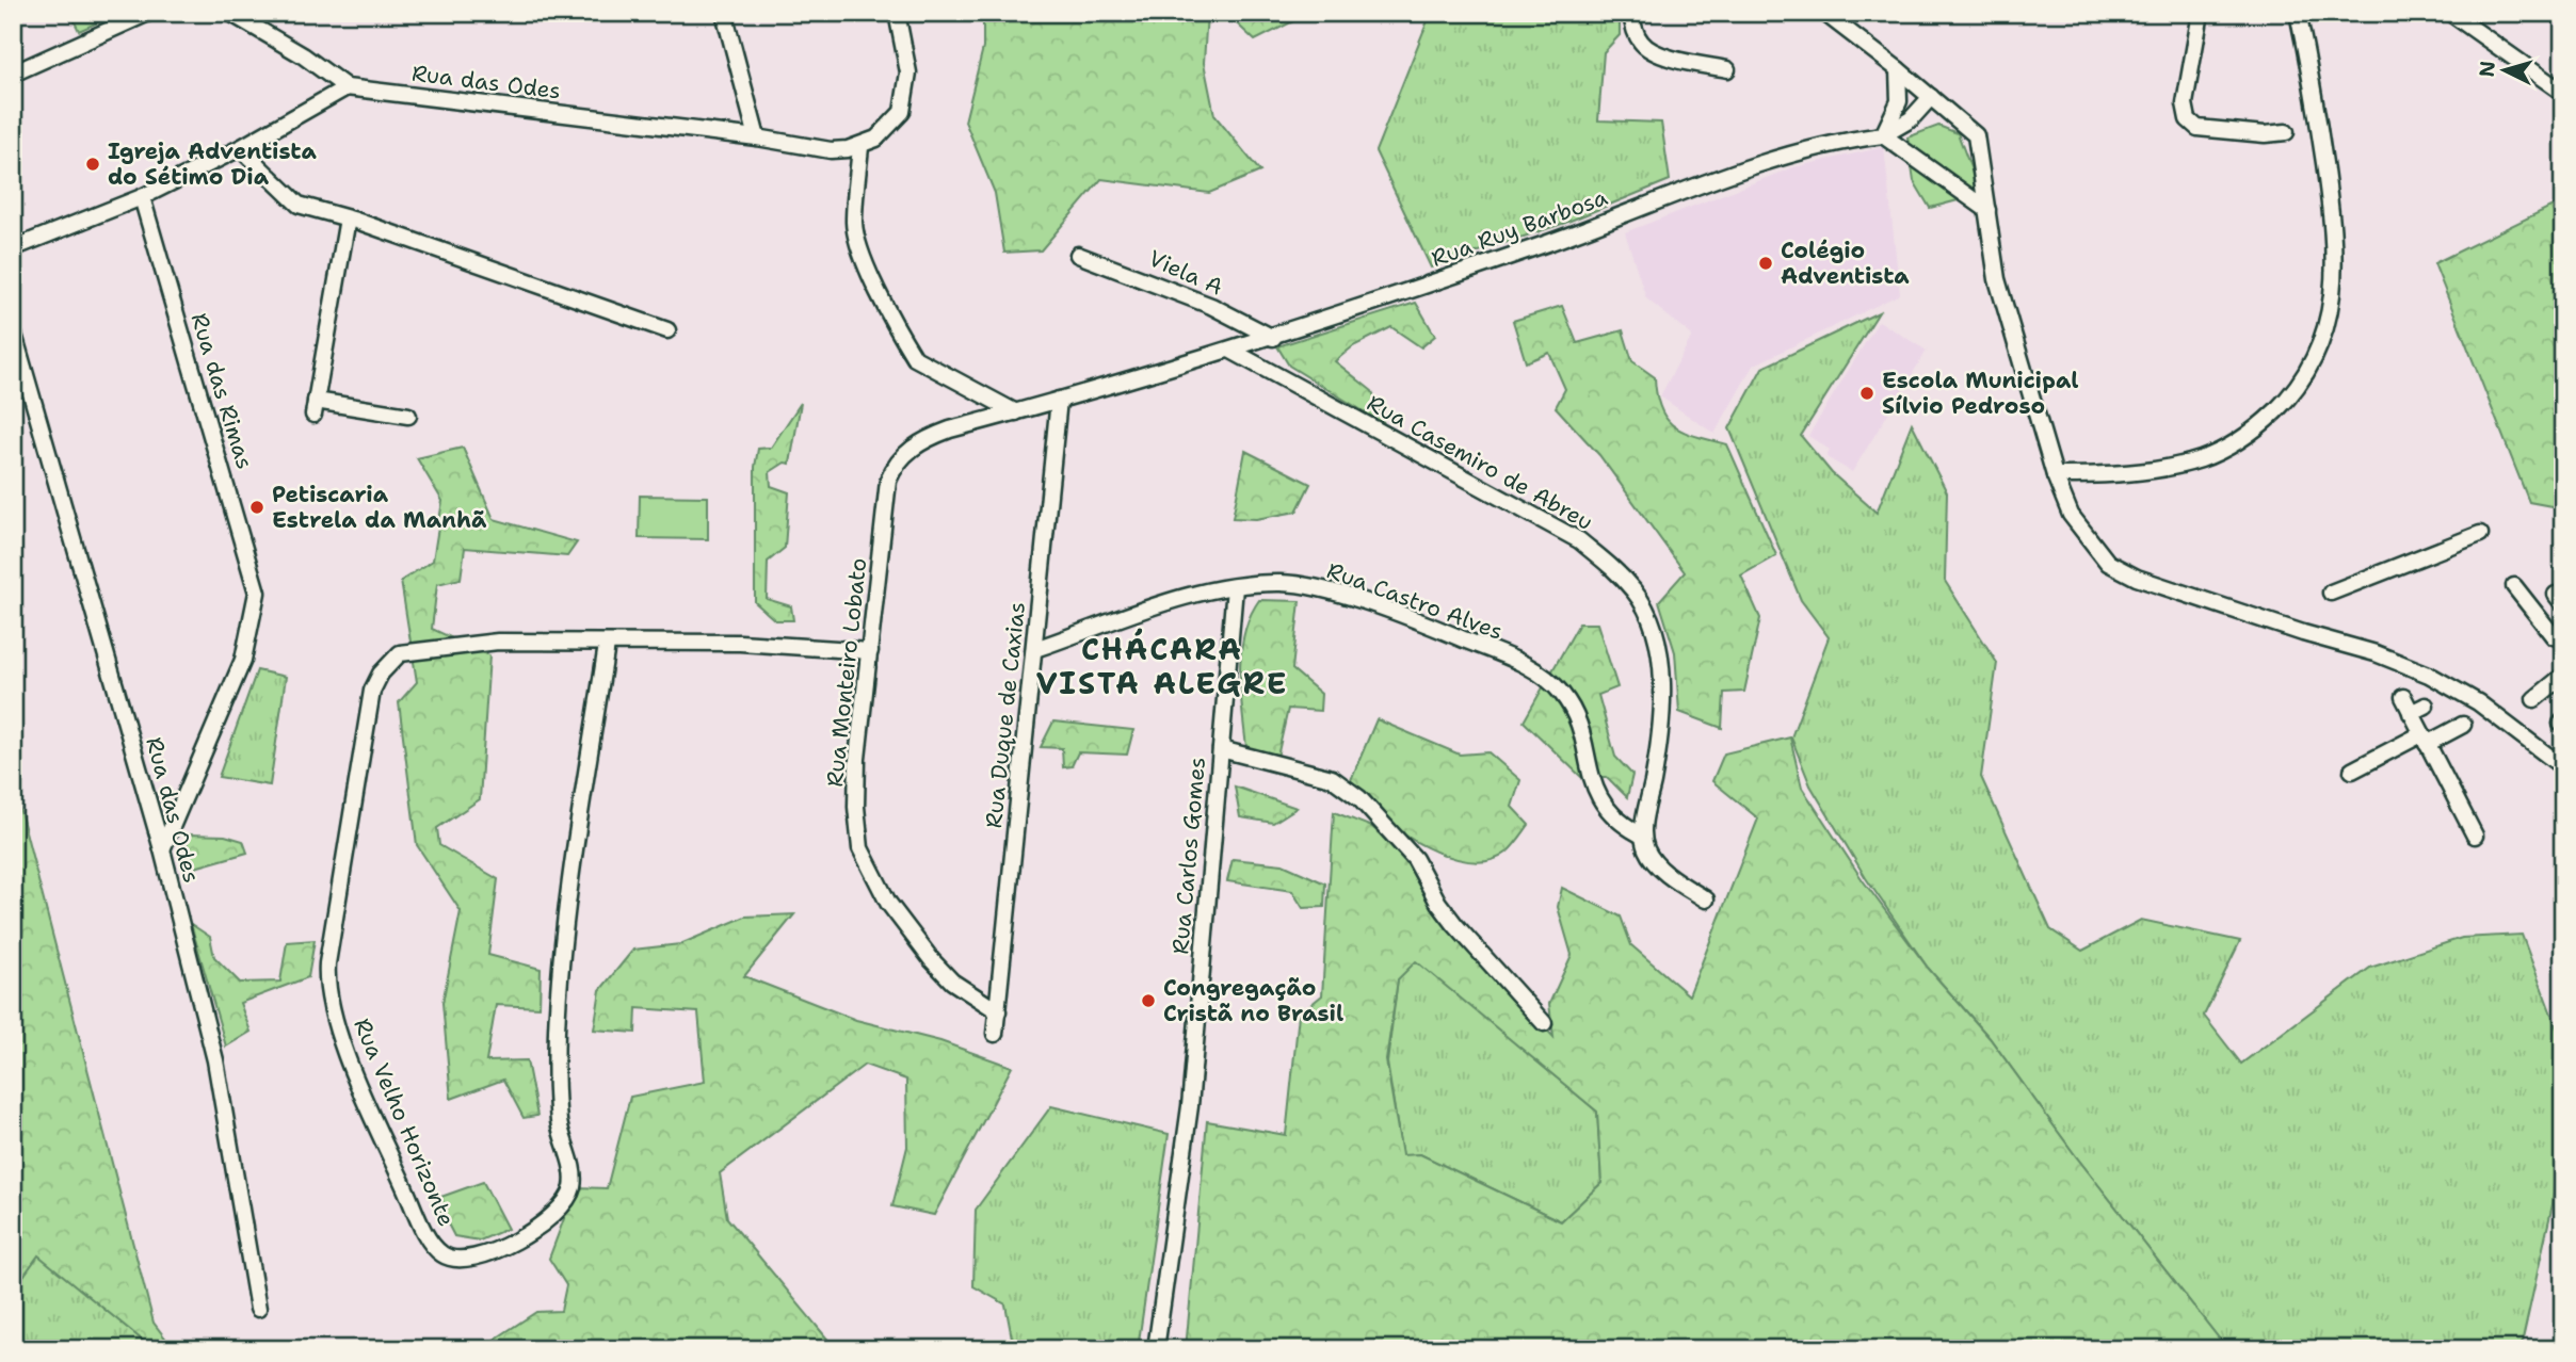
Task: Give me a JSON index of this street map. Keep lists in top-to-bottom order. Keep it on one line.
{"streets":{"street":["Rua das Odes","Rua Ruy Barbosa","Viela A","Rua das Rimas","Rua Casemiro de Abreu","Rua Castro Alves","Rua Monteiro Lobato","Rua Duque de Caxias","Rua Carlos Gomes","Rua Velho Horizonte"]},"crossings":[["Rua das Odes","Rua das Rimas"],["Rua Ruy Barbosa","Viela A"],["Rua Ruy Barbosa","Rua Casemiro de Abreu"],["Rua Ruy Barbosa","Rua Monteiro Lobato"],["Rua Ruy Barbosa","Rua Duque de Caxias"],["Rua Casemiro de Abreu","Rua Castro Alves"],["Rua Castro Alves","Rua Duque de Caxias"],["Rua Castro Alves","Rua Carlos Gomes"],["Rua Monteiro Lobato","Rua Duque de Caxias"],["Rua Monteiro Lobato","Rua Velho Horizonte"]],"districts":["CHÁCARA VISTA ALEGRE"],"places":["Igreja Adventista do Sétimo Dia","Colégio Adventista","Escola Municipal Sílvio Pedroso","Petiscaria Estrela da Manhã","Congregação Cristã no Brasil"],"north":"left"}
